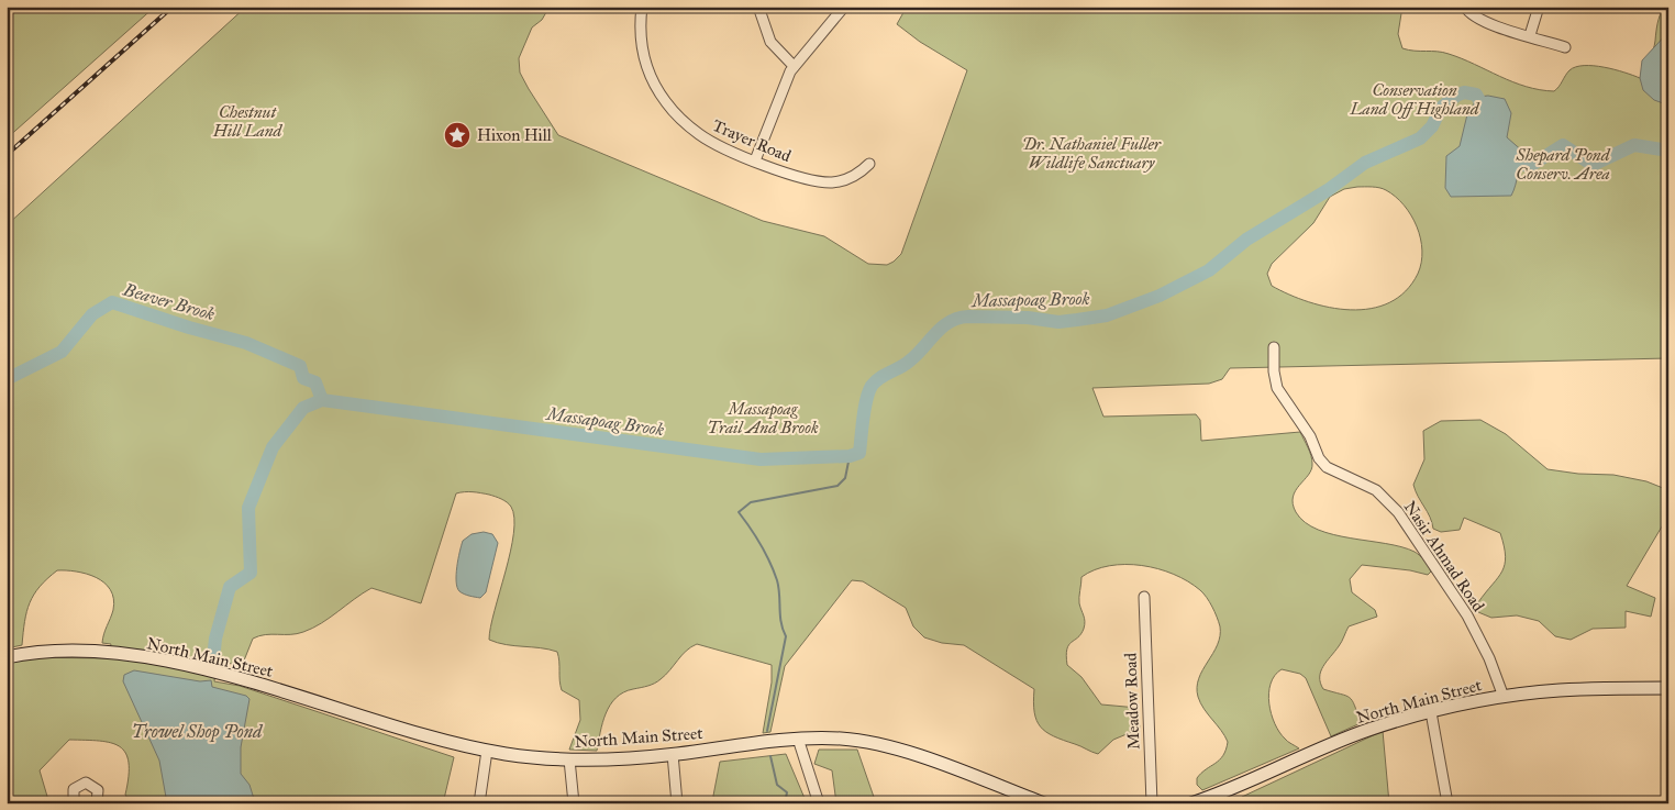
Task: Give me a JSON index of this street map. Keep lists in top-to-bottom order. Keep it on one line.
{"streets":{"main road":["North Main Street"],"street":["Trayer Road","Nasir Ahmad Road","Meadow Road"]},"crossings":[["Nasir Ahmad Road","North Main Street"]],"water":["Massapoag Brook","Beaver Brook","Trowel Shop Pond"],"parks":["Conservation Land Off Highland","Chestnut Hill Land","Dr. Nathaniel Fuller Wildlife Sanctuary","Shepard Pond Conserv. Area","Massapoag Trail And Brook"],"places":{"place":["Hixon Hill"]}}
